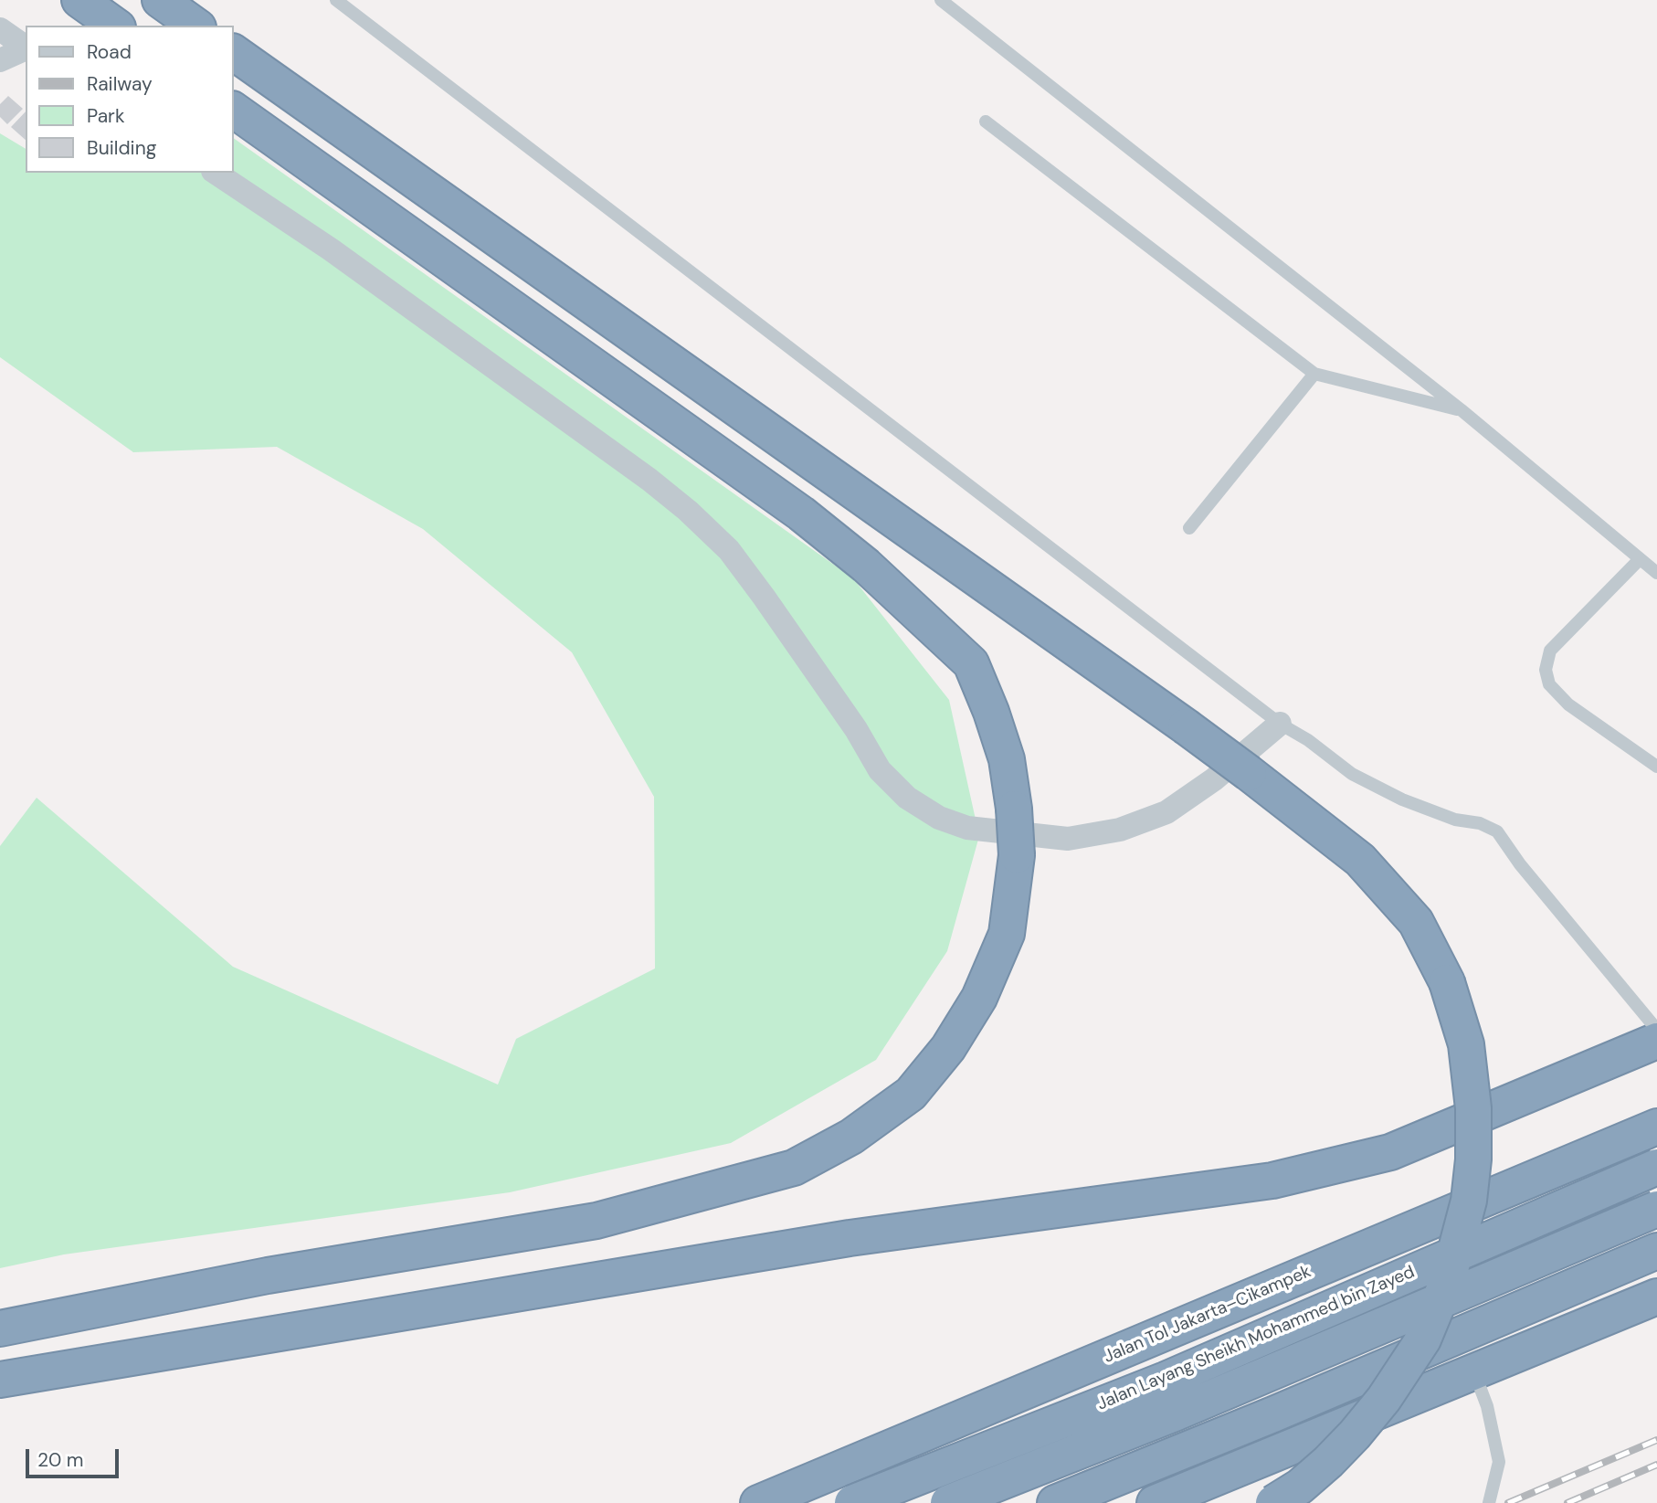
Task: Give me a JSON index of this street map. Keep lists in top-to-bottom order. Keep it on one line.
{"streets":{"highway":["Jalan Tol Jakarta–Cikampek","Jalan Layang Sheikh Mohammed bin Zayed"]},"legend":["Road","Railway","Park","Building"],"scale_bar":"20 m"}
